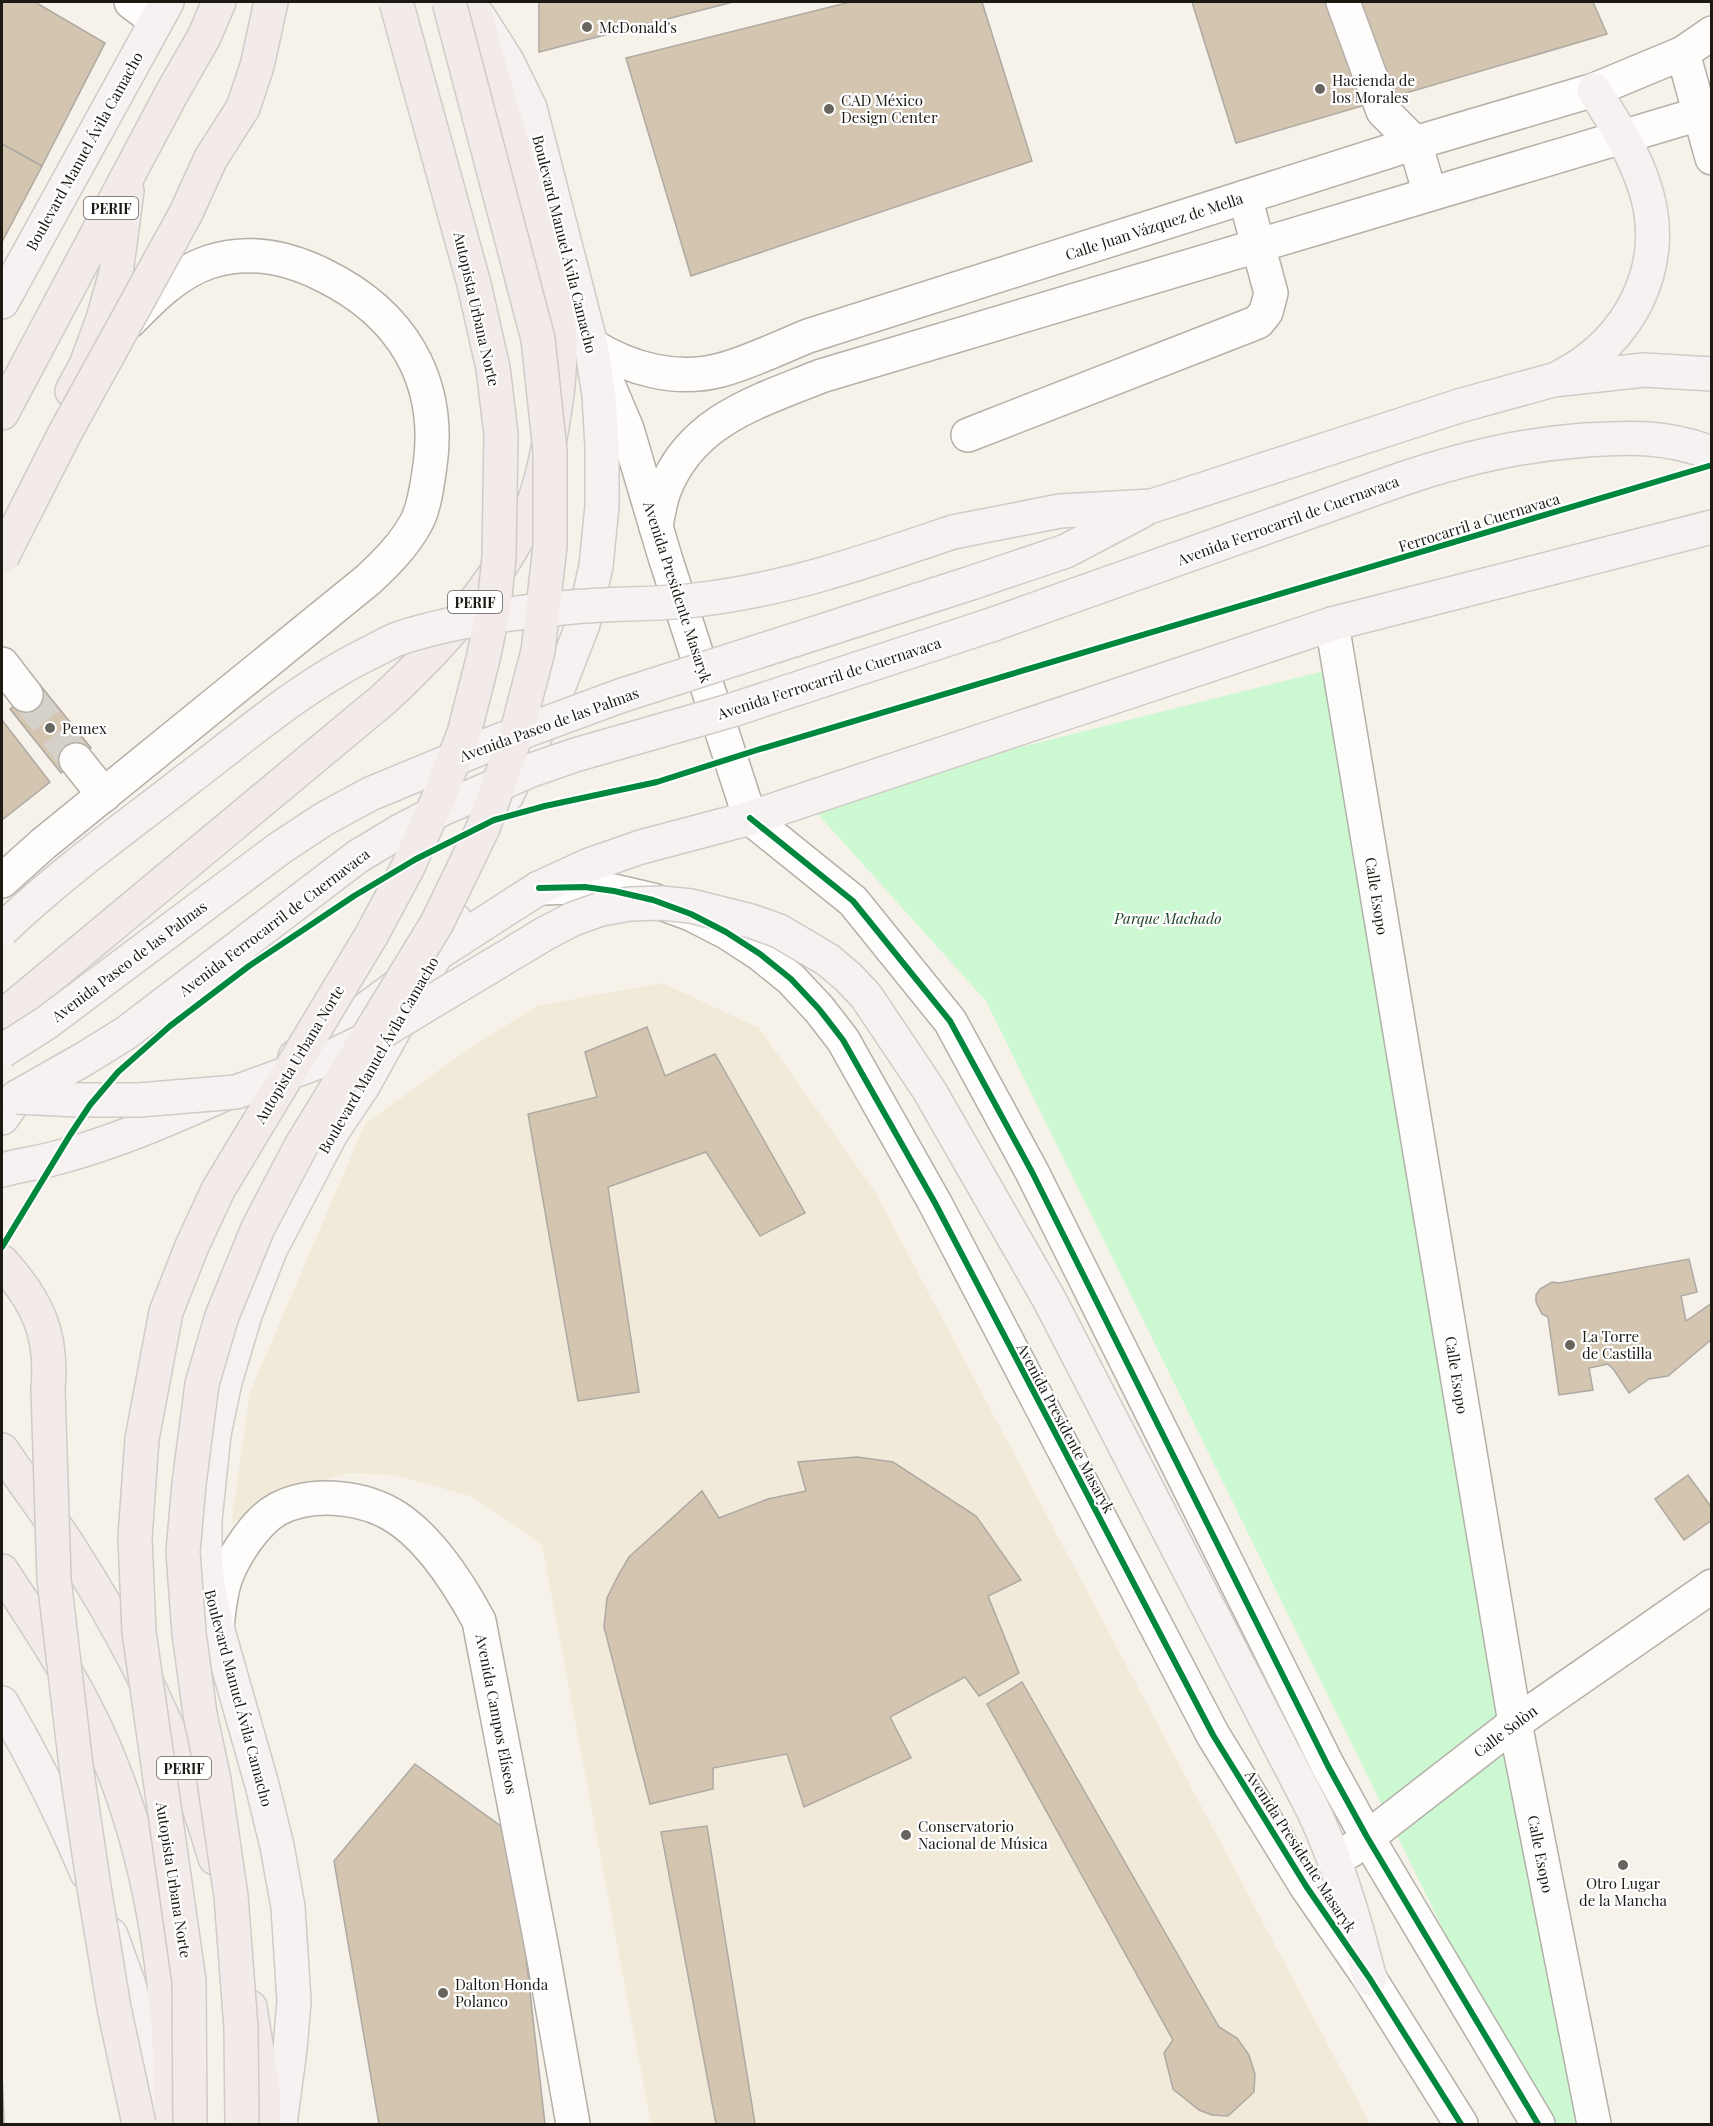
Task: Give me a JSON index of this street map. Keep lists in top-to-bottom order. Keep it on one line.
{"streets":{"highway":["Boulevard Manuel Ávila Camacho","PERIF","Autopista Urbana Norte"],"main road":["Avenida Ferrocarril de Cuernavaca","Avenida Paseo de las Palmas"],"street":["Calle Juan Vázquez de Mella","Avenida Presidente Masaryk","Calle Esopo","Avenida Campos Elíseos","Calle Solòn"],"cycle path":["Ferrocarril a Cuernavaca"]},"crossings":[["Boulevard Manuel Ávila Camacho","Calle Juan Vázquez de Mella"],["Boulevard Manuel Ávila Camacho","Avenida Presidente Masaryk"],["Boulevard Manuel Ávila Camacho","Avenida Campos Elíseos"],["Calle Juan Vázquez de Mella","Avenida Presidente Masaryk"],["Avenida Presidente Masaryk","Calle Solòn"],["Calle Esopo","Calle Solòn"]],"parks":["Parque Machado"],"places":["McDonald's","Hacienda de los Morales","CAD México Design Center","Pemex","La Torre de Castilla","Conservatorio Nacional de Música","Otro Lugar de la Mancha","Dalton Honda Polanco"]}
